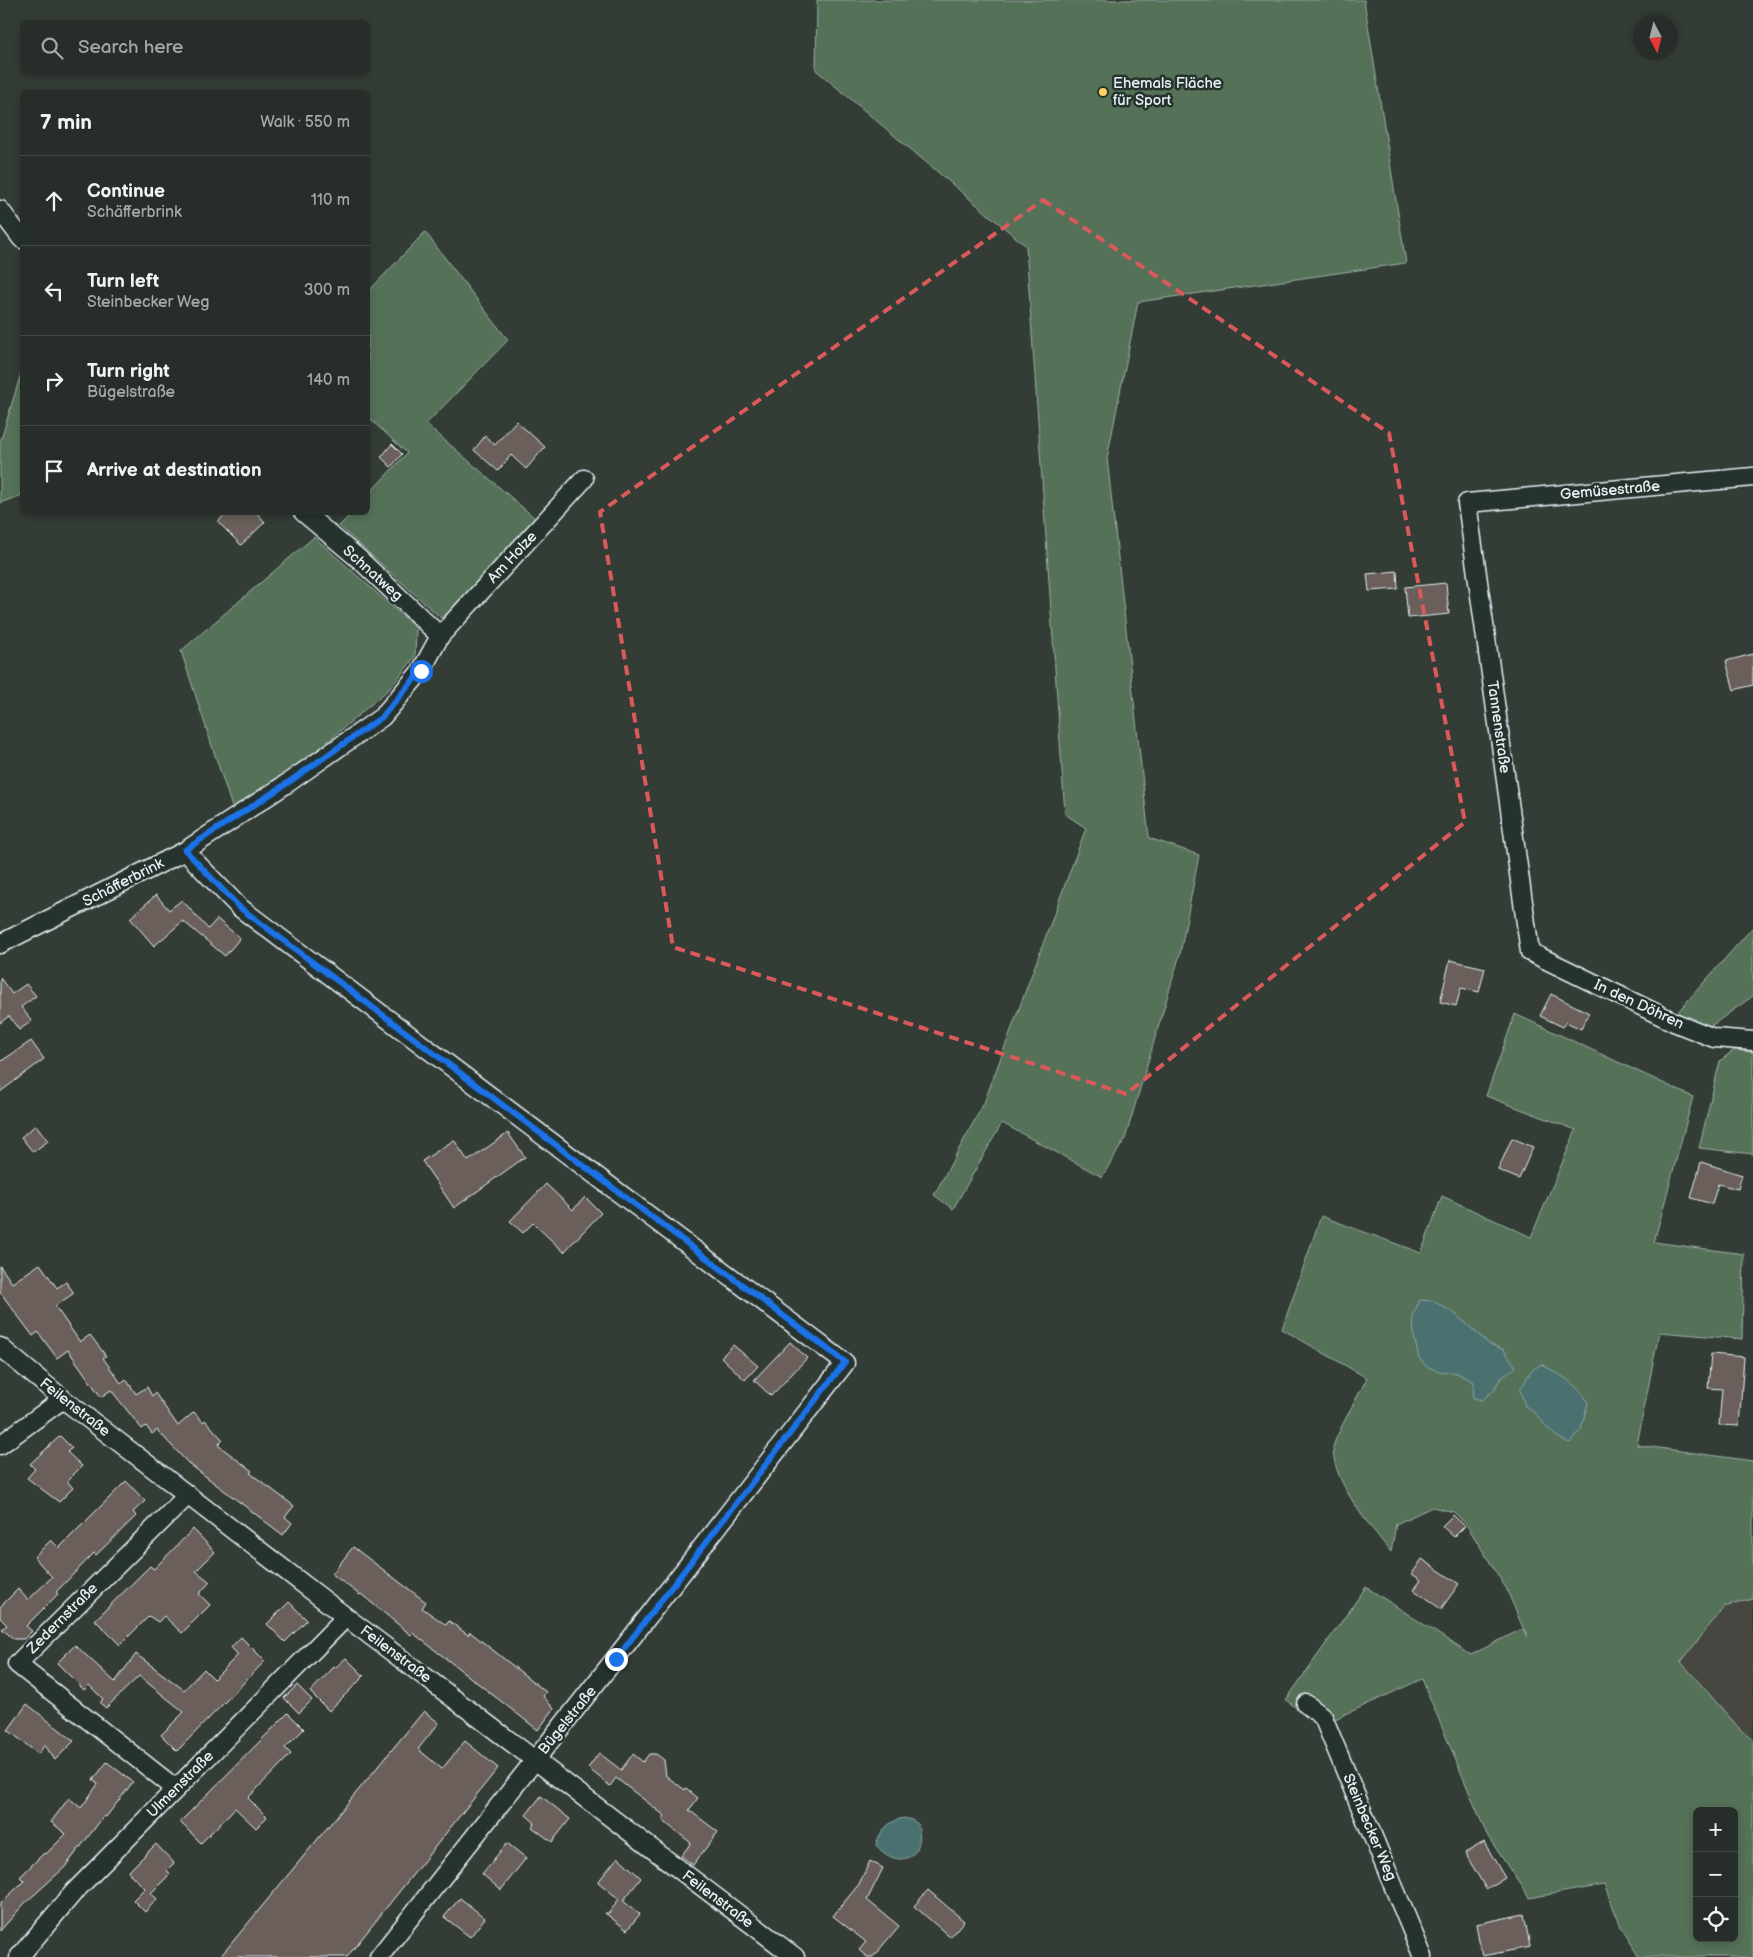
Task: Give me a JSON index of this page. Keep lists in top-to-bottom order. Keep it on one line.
{"streets":{"street":["Gemüsestraße","Am Holze","Schnatweg","Tannenstraße","Schäfferbrink","In den Döhren","Feilenstraße","Zedernstraße","Bügelstraße","Ulmenstraße","Steinbecker Weg"]},"crossings":[["Gemüsestraße","Tannenstraße"],["Am Holze","Schnatweg"],["Am Holze","Schäfferbrink"],["Schnatweg","Schäfferbrink"],["Tannenstraße","In den Döhren"],["Schäfferbrink","Bügelstraße"],["Feilenstraße","Zedernstraße"],["Feilenstraße","Bügelstraße"],["Feilenstraße","Ulmenstraße"],["Zedernstraße","Ulmenstraße"]],"places":["Ehemals Fläche für Sport"],"north":"bottom","page":{"search":"Search here","heading":["7 min","Walk · 550 m"],"list":[["Continue","Schäfferbrink","110 m"],["Turn left","Steinbecker Weg","300 m"],["Turn right","Bügelstraße","140 m"],"Arrive at destination"],"map_buttons":["+","−"]}}
